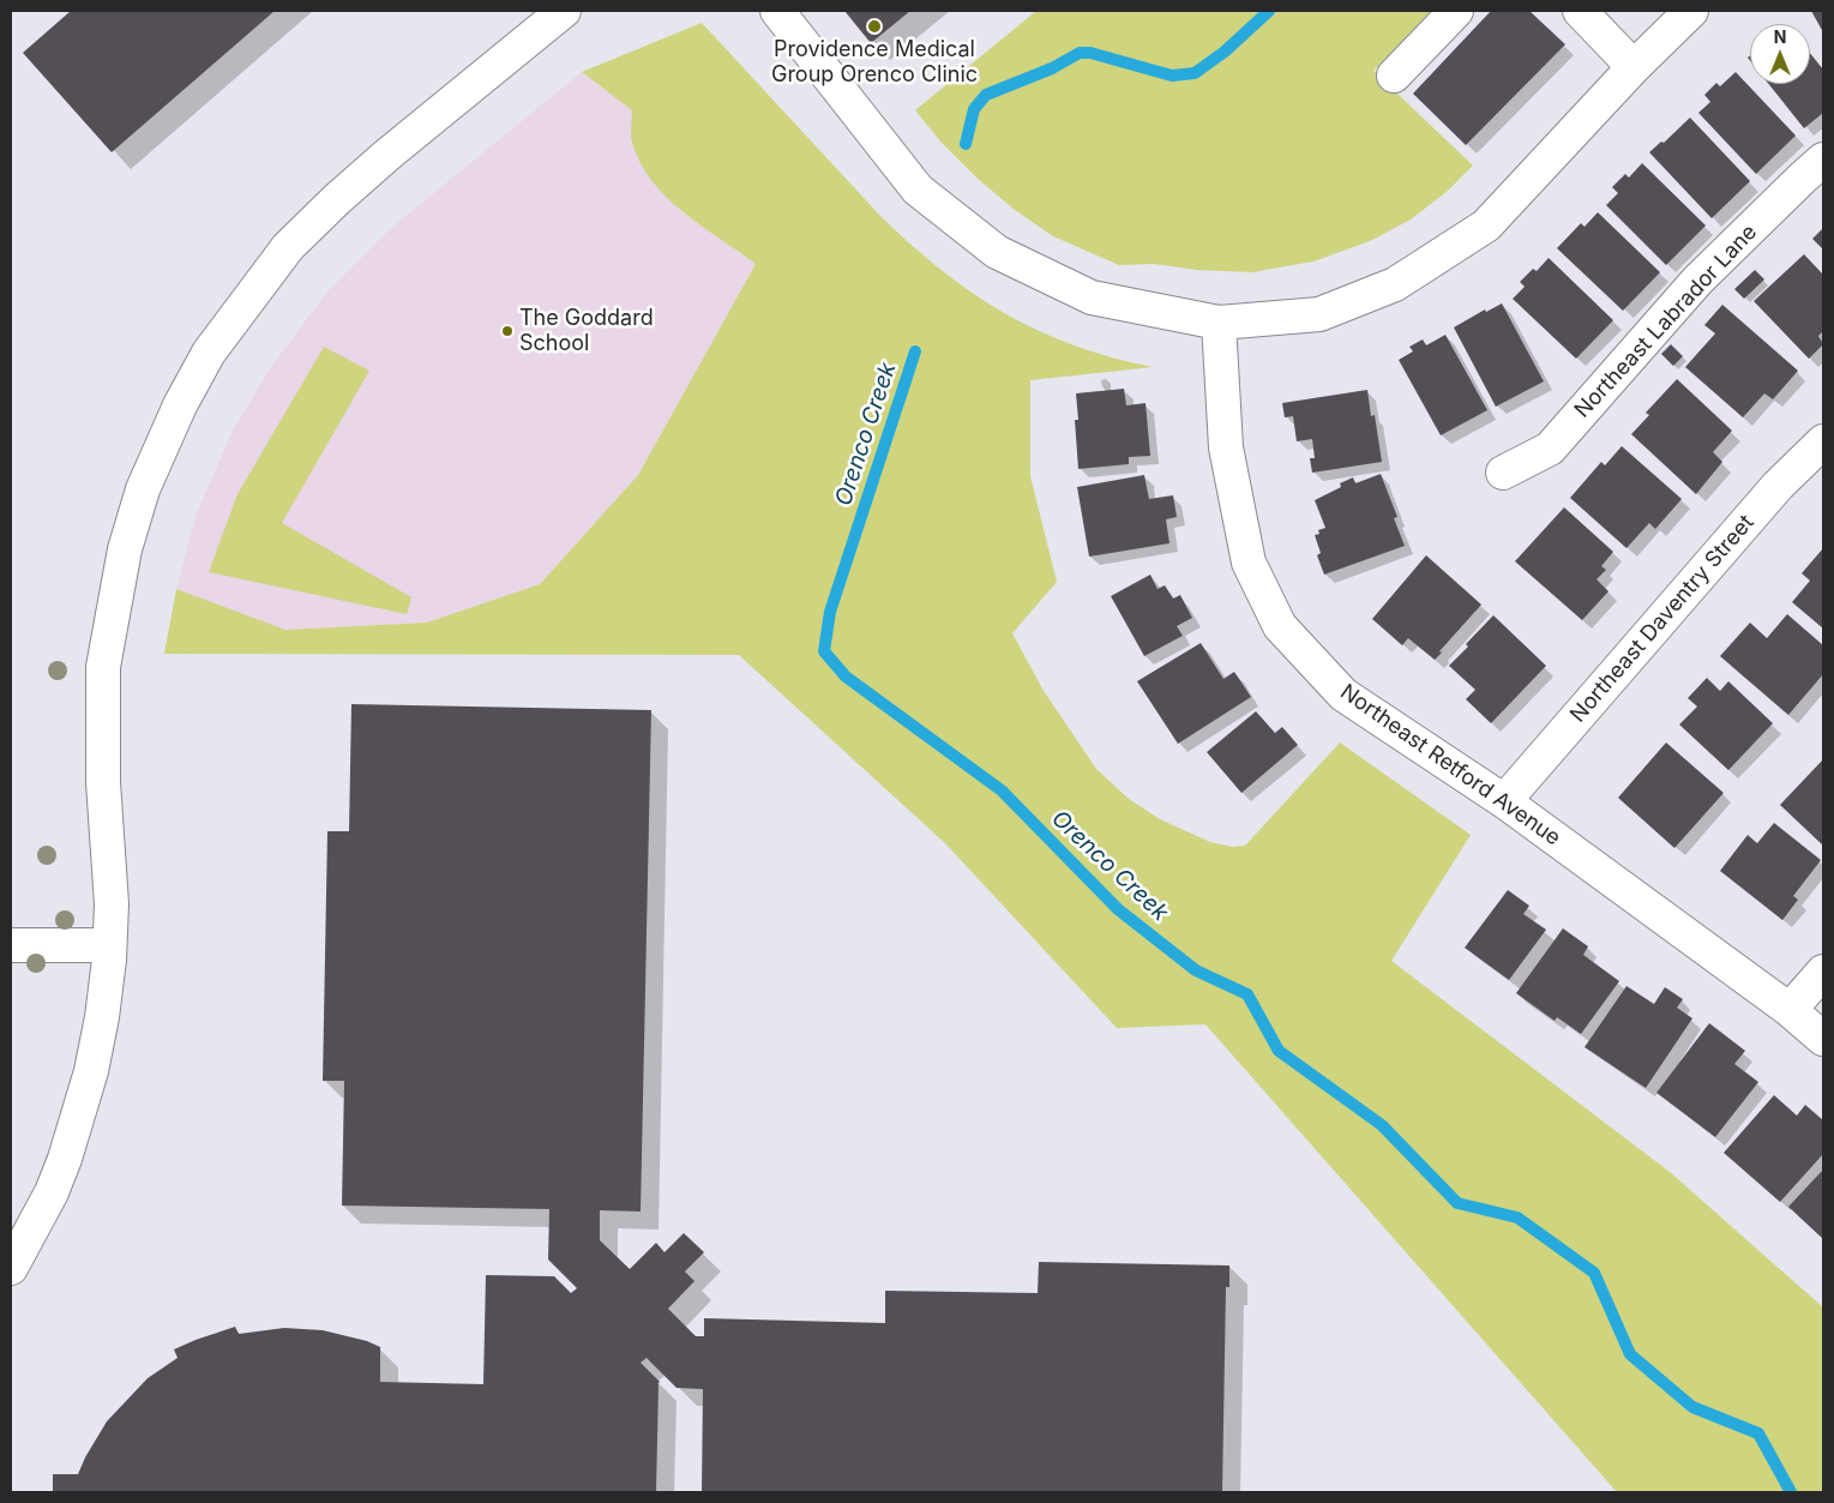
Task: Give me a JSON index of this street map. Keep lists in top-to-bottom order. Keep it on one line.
{"streets":{"street":["Northeast Labrador Lane","Northeast Daventry Street","Northeast Retford Avenue"]},"crossings":[["Northeast Daventry Street","Northeast Retford Avenue"]],"water":["Orenco Creek"],"places":["Providence Medical Group Orenco Clinic","The Goddard School"],"north":"top"}
